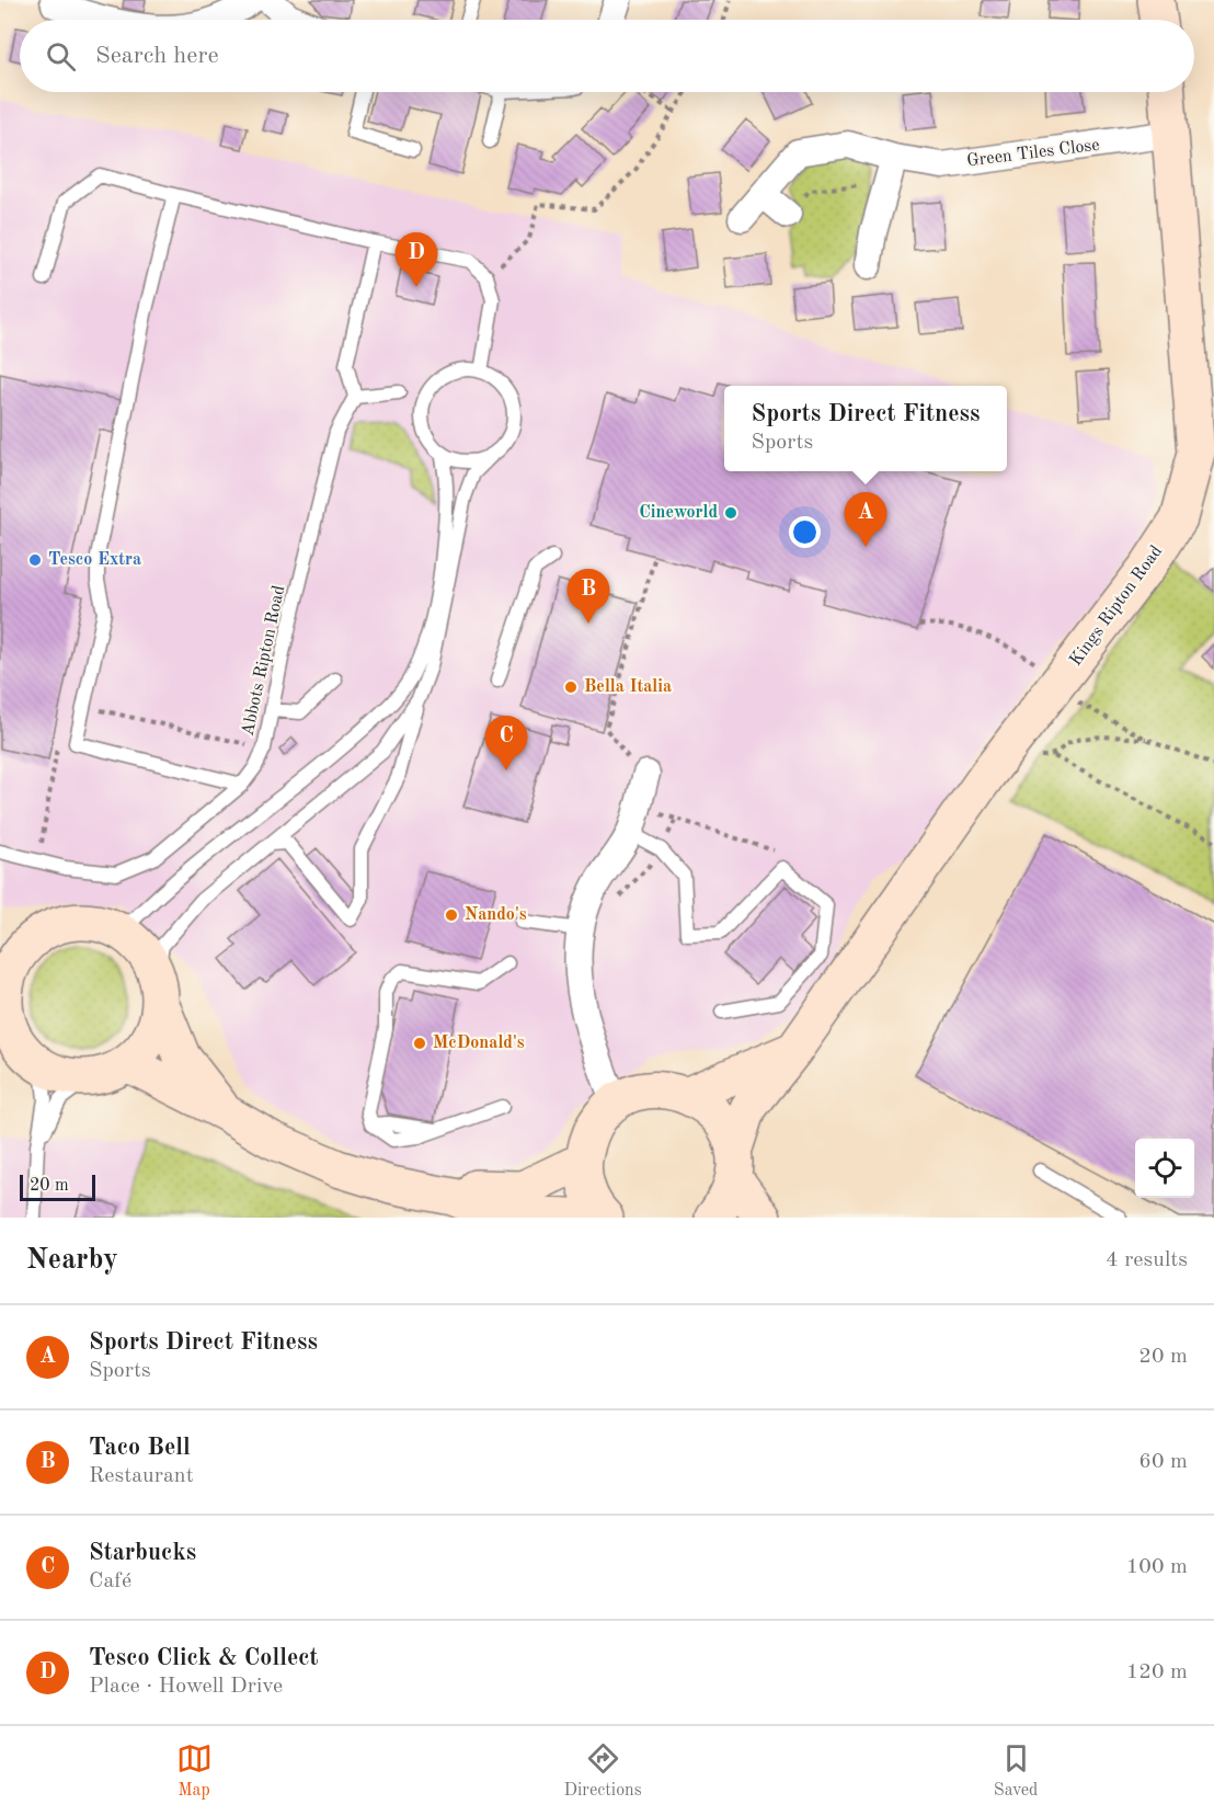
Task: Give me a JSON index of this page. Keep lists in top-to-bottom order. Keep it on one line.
{"streets":{"street":["Green Tiles Close","Kings Ripton Road"],"lane":["Abbots Ripton Road"]},"crossings":[["Green Tiles Close","Kings Ripton Road"]],"places":["Cineworld","Tesco Extra","Bella Italia","Nando's","McDonald's"],"scale_bar":"20 m","page":{"search":"Search here","pins":["D","A","B","C"],"popup":["Sports Direct Fitness","Sports"],"scale":"20 m","heading":["Nearby","4 results"],"list":[{"mark":"A","name":"Sports Direct Fitness","note":"Sports","value":"20 m"},{"mark":"B","name":"Taco Bell","note":"Restaurant","value":"60 m"},{"mark":"C","name":"Starbucks","note":"Café","value":"100 m"},{"mark":"D","name":"Tesco Click & Collect","note":"Place · Howell Drive","value":"120 m"}],"nav":["Map","Directions","Saved"]}}
